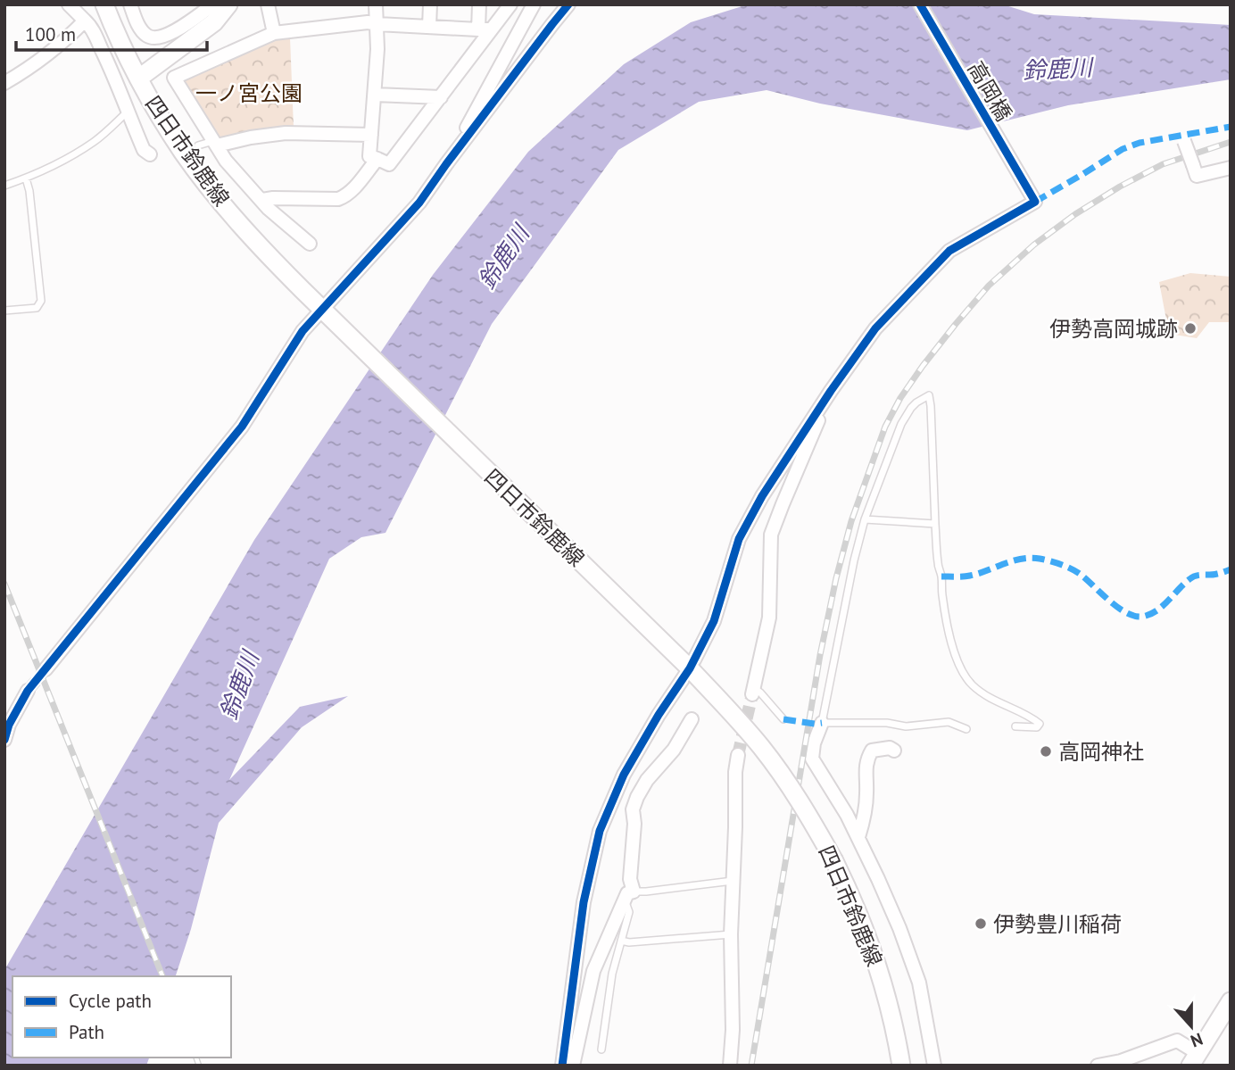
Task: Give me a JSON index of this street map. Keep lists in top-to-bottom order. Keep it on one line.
{"streets":{"main road":["四日市鈴鹿線"],"street":["高岡橋"]},"water":["鈴鹿川"],"parks":["一ノ宮公園"],"places":["伊勢高岡城跡","高岡神社","伊勢豊川稲荷"],"legend":["Cycle path","Path"],"scale_bar":"100 m","north":"bottom"}
